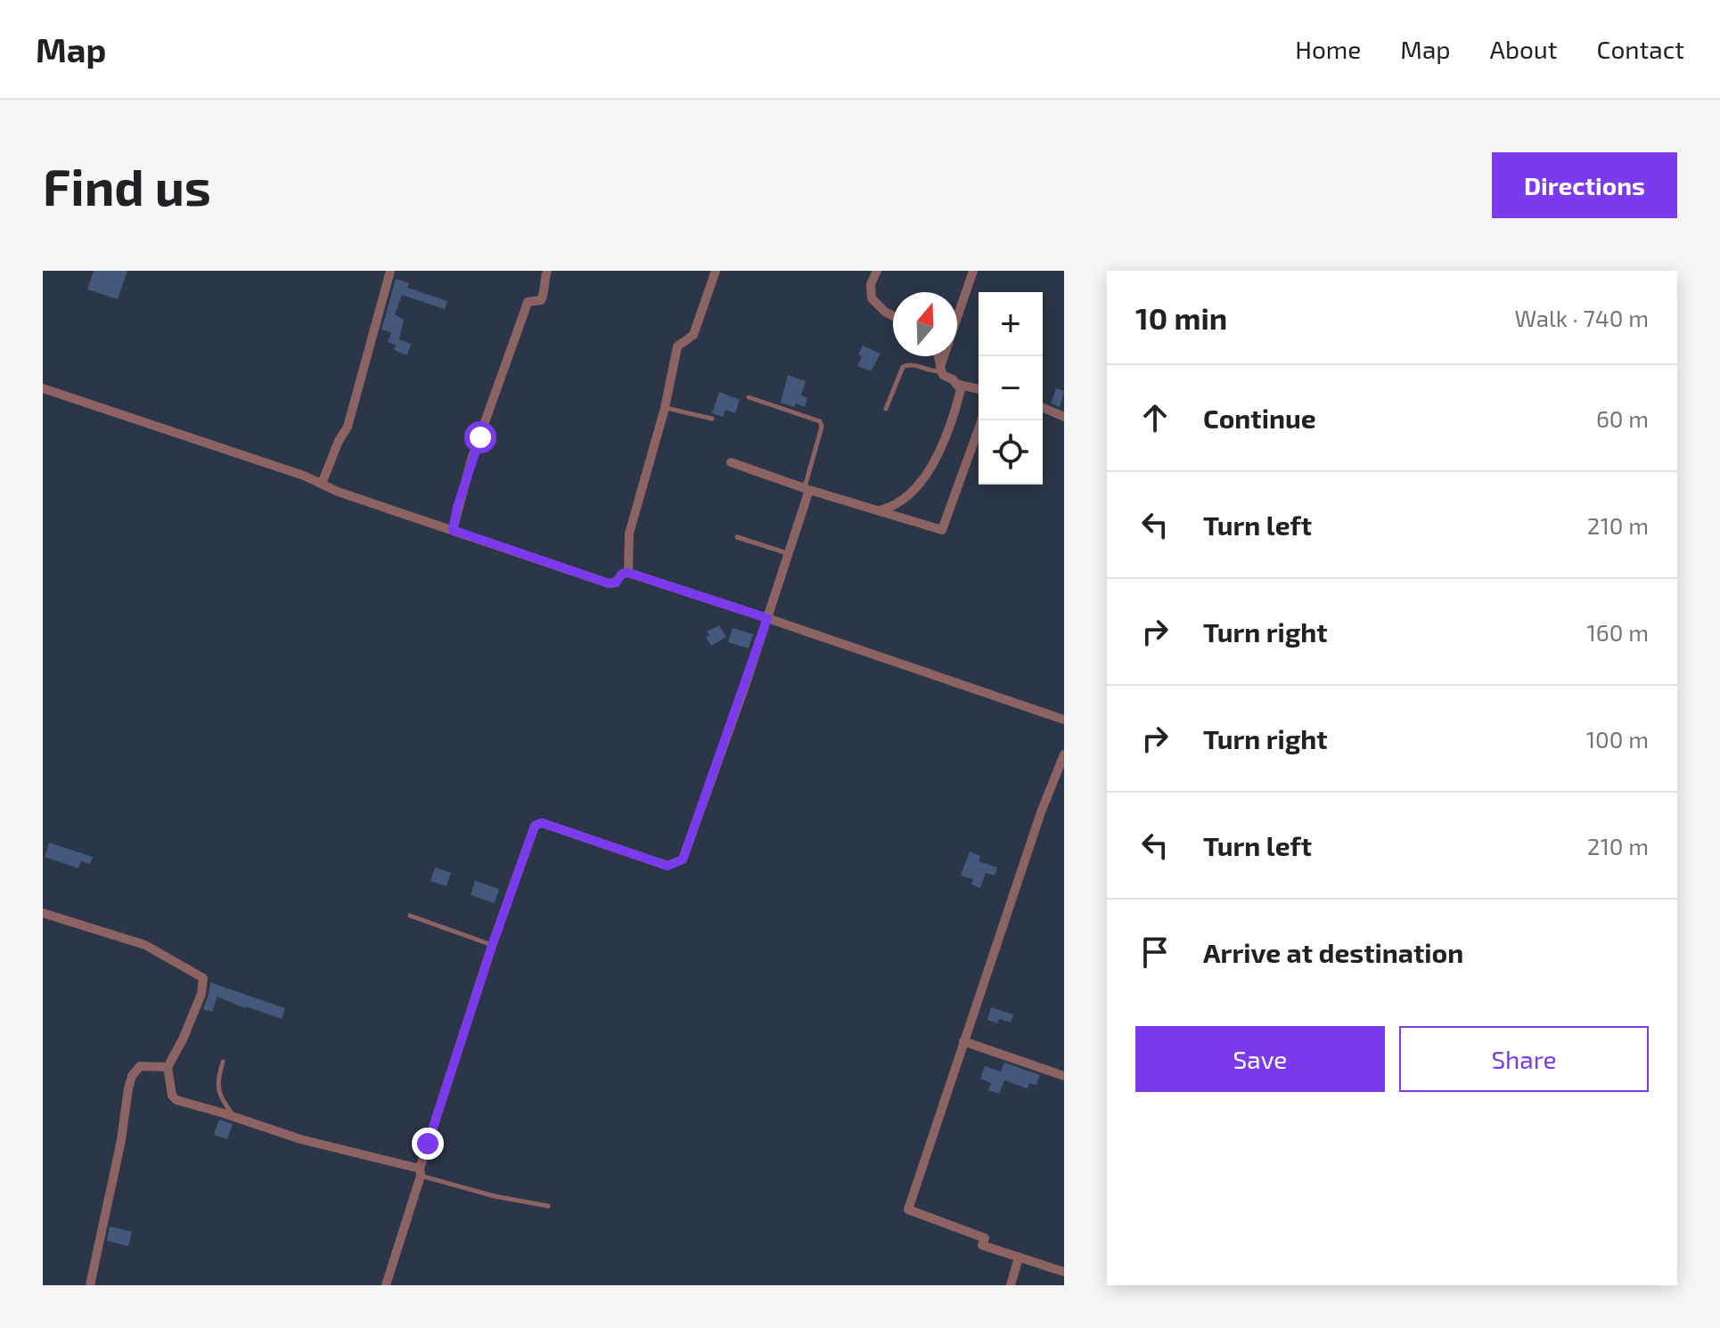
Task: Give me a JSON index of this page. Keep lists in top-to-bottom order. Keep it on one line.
{"north":"top","page":{"header":"Map","nav":["Home","Map","About","Contact"],"buttons":["Directions",["Save","Share"]],"title":"Find us","heading":["10 min","Walk · 740 m"],"map_buttons":["+","−"],"list":[["Continue","60 m"],["Turn left","210 m"],["Turn right","160 m"],["Turn right","100 m"],["Turn left","210 m"],"Arrive at destination"]}}
